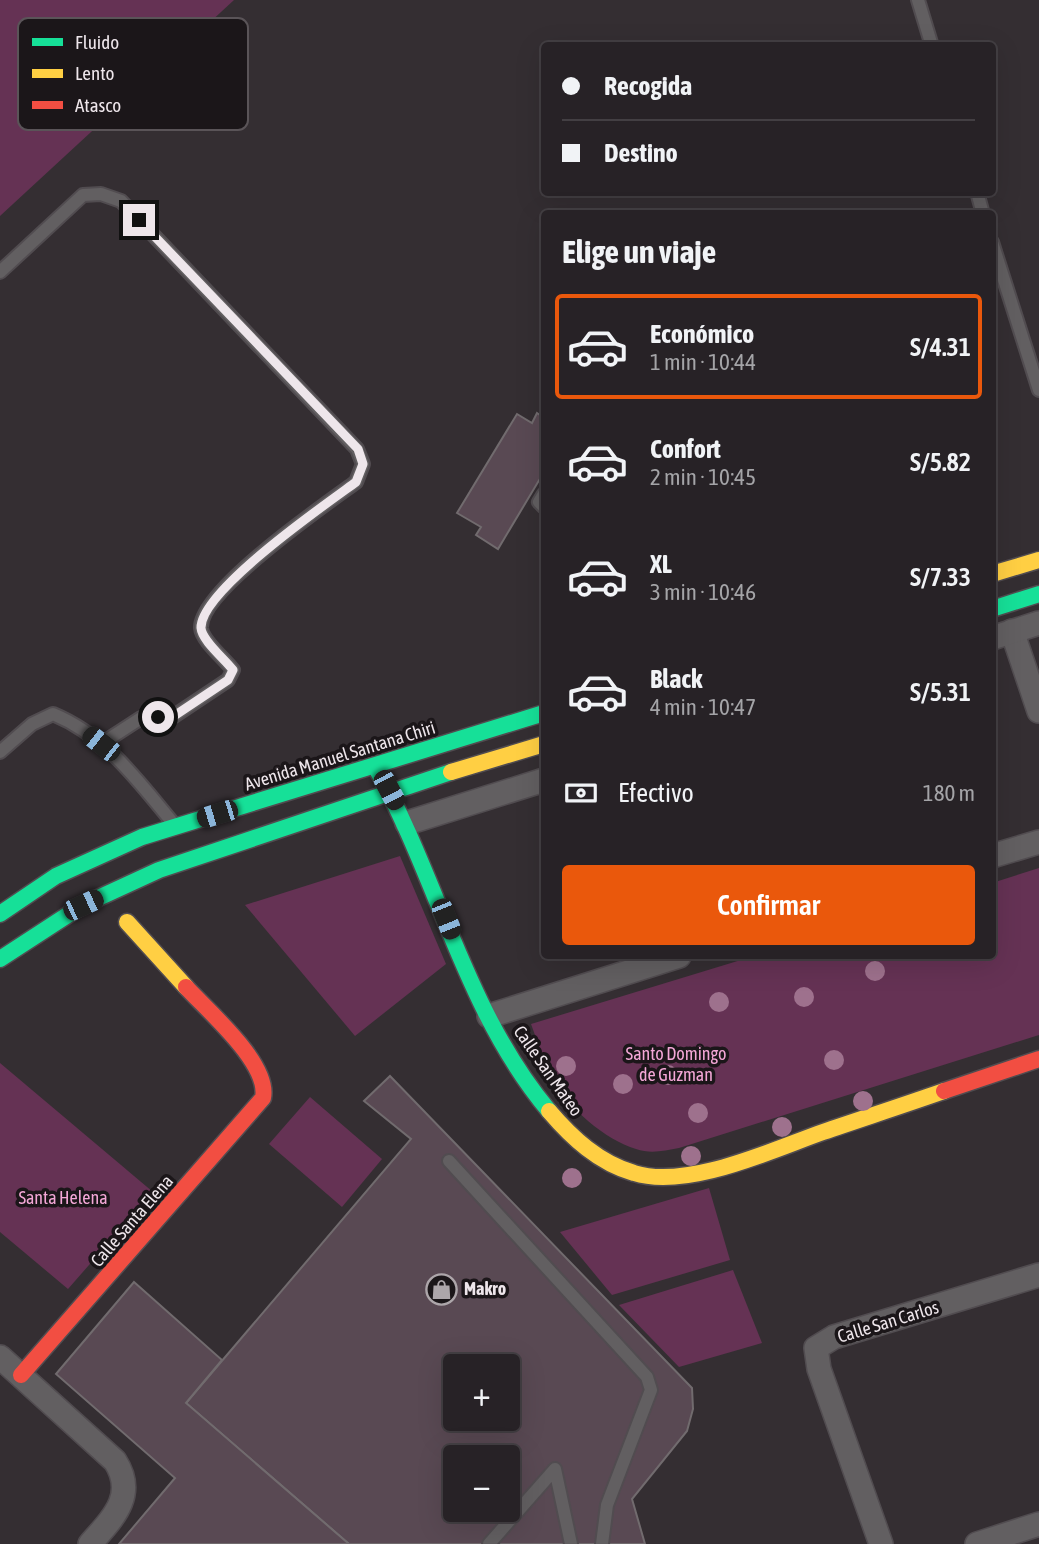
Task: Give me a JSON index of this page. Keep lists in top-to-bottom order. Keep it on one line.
{"streets":{"street":["Avenida Manuel Santana Chiri","Calle San Mateo","Calle Santa Elena","Calle San Carlos"]},"crossings":[["Avenida Manuel Santana Chiri","Calle San Mateo"]],"parks":["Santo Domingo de Guzman","Santa Helena"],"places":{"shop":["Makro"]},"legend":["Fluido","Lento","Atasco"],"page":{"banner":["Recogida","Destino"],"heading":"Elige un viaje","list":[{"name":"Económico","note":"1 min · 10:44","value":"S/4.31"},{"name":"Confort","note":"2 min · 10:45","value":"S/5.82"},{"name":"XL","note":"3 min · 10:46","value":"S/7.33"},{"name":"Black","note":"4 min · 10:47","value":"S/5.31"}],"pay":["Efectivo","180 m"],"buttons":"Confirmar","map_buttons":["+","−"]}}
